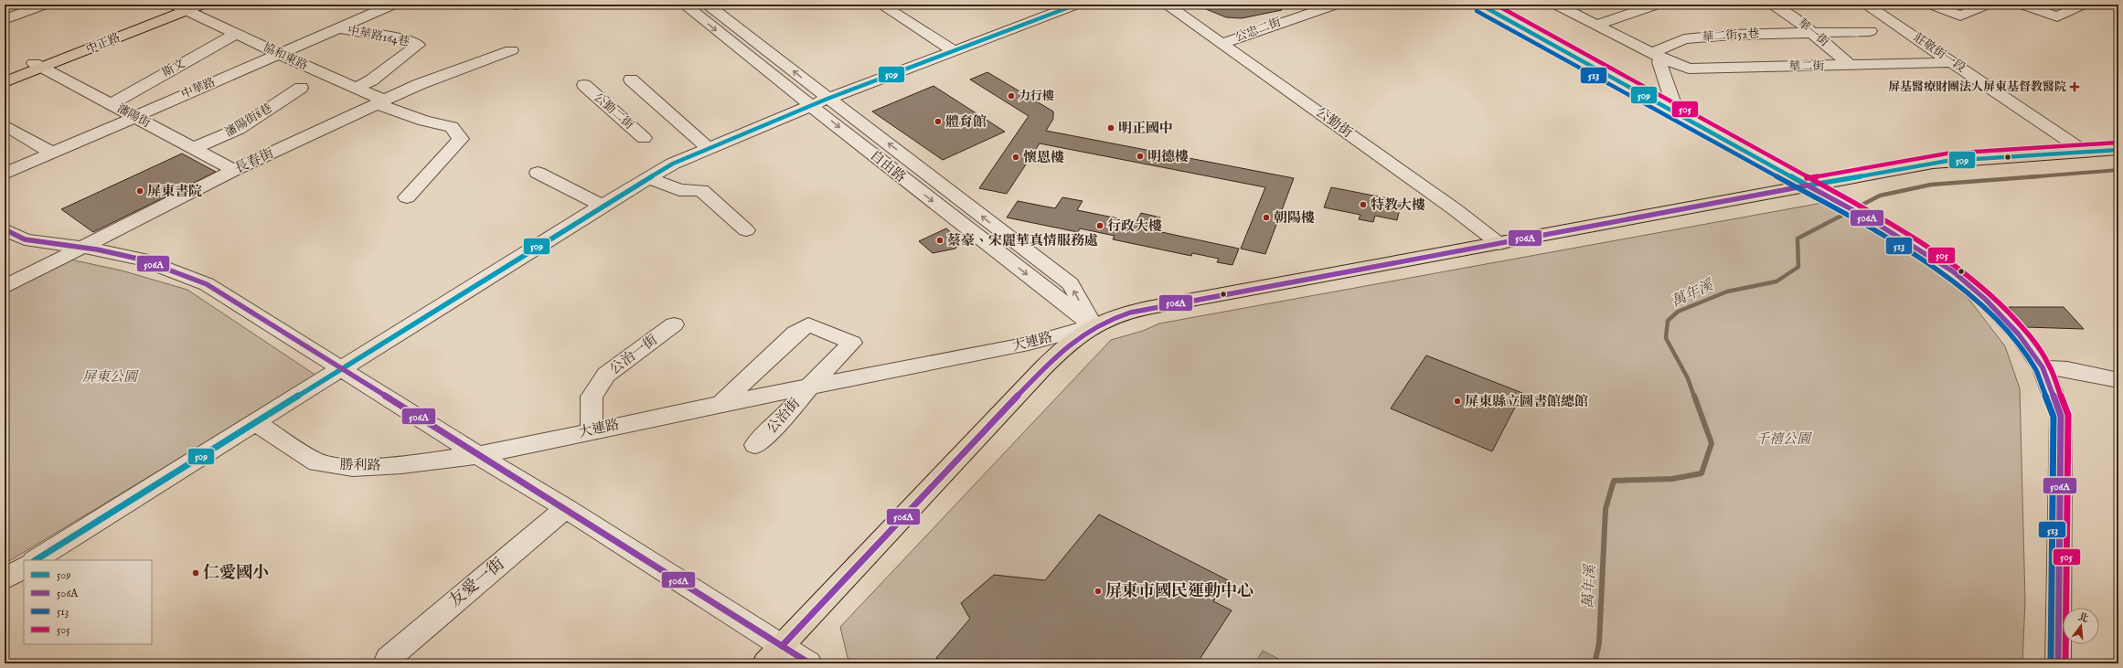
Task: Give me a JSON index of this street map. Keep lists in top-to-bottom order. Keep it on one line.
{"streets":{"main road":["中正路","大連路"],"street":["公忠二街","華一街","華二街52巷","中華路164巷","莊敬街一段","協和東路","華二街","斯文","中華路","公勤二街","瀋陽街","瀋陽街8巷","公勤街","長春街","自由路","公治一街","公治街","勝利路","友愛一街"]},"crossings":[["公忠二街","公勤街"],["華一街","華二街52巷"],["華一街","華二街"],["華二街52巷","華二街"],["中華路164巷","協和東路"],["中華路164巷","中華路"],["中正路","協和東路"],["中正路","瀋陽街"],["莊敬街一段","華二街"],["莊敬街一段","大連路"],["協和東路","斯文"],["協和東路","中華路"],["協和東路","長春街"],["斯文","瀋陽街"],["中華路","瀋陽街"],["瀋陽街","瀋陽街8巷"],["瀋陽街","長春街"],["公勤街","大連路"],["自由路","大連路"],["大連路","公治一街"],["大連路","公治街"],["大連路","勝利路"]],"water":["萬年溪"],"parks":["屏東公園","千禧公園"],"places":{"health":["屏基醫療財團法人屏東基督教醫院"],"other":["力行樓","體育館","明正國中","明德樓","懷恩樓","屏東書院","特教大樓","朝陽樓","行政大樓","蔡豪、宋麗華真情服務處","屏東縣立圖書館總館","仁愛國小","屏東市國民運動中心"]},"lines":["transit line 509","transit line 505","transit line 513","transit line 506A"],"legend":["509","506A","513","505"],"north":"top"}
